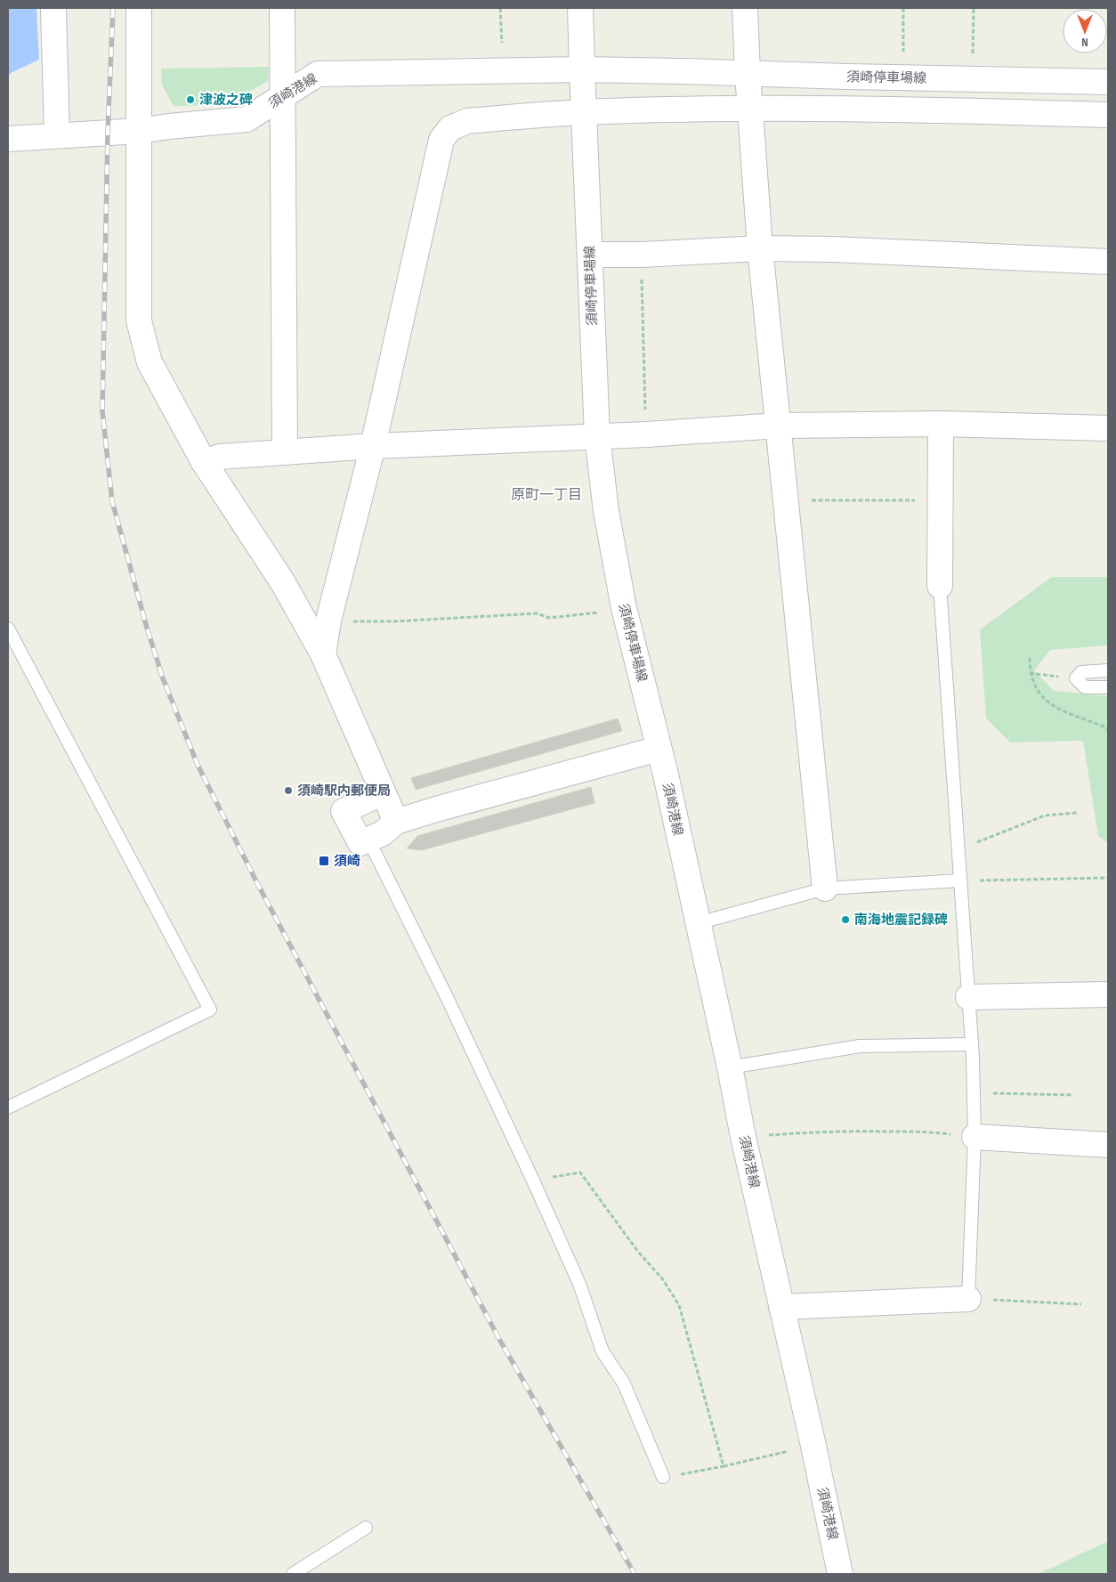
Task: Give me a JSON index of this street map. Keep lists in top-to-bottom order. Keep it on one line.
{"streets":{"street":["須崎停車場線","須崎港線"]},"crossings":[["須崎停車場線","須崎港線"]],"districts":["原町一丁目"],"places":{"other":["津波之碑","須崎駅内郵便局","南海地震記録碑"],"transit":["須崎"]},"north":"bottom"}
